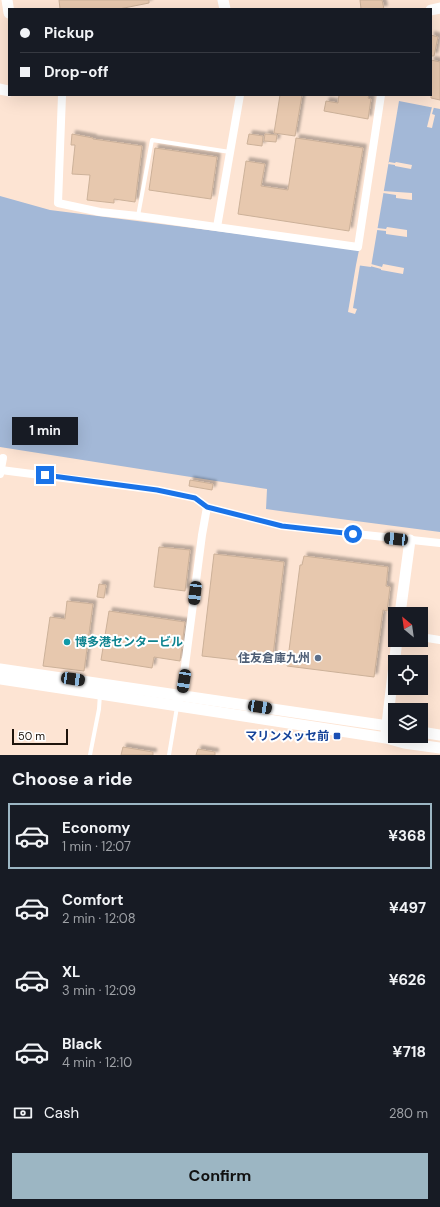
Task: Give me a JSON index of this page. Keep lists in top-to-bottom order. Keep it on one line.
{"places":{"other":["博多港センタービル","住友倉庫九州"],"transit":["マリンメッセ前"]},"scale_bar":"50 m","north":"top left","page":{"banner":["Pickup","Drop-off"],"bubble":"1 min","scale":"50 m","heading":"Choose a ride","list":[{"name":"Economy","note":"1 min · 12:07","value":"¥368"},{"name":"Comfort","note":"2 min · 12:08","value":"¥497"},{"name":"XL","note":"3 min · 12:09","value":"¥626"},{"name":"Black","note":"4 min · 12:10","value":"¥718"}],"pay":["Cash","280 m"],"buttons":"Confirm"}}
